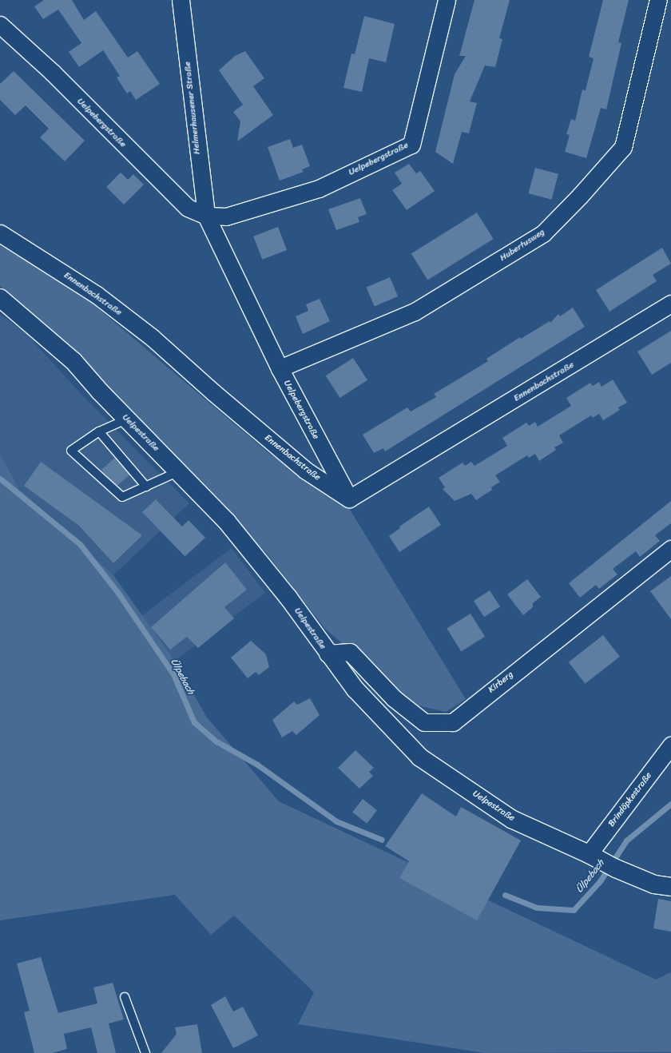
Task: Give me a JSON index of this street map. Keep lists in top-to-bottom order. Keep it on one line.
{"streets":{"main road":["Uelpestraße"],"street":["Helmerhausener Straße","Uelpebergstraße","Hubertusweg","Ennenbachstraße","Kirberg","Brindöpkestraße"]},"crossings":[["Helmerhausener Straße","Uelpebergstraße"],["Uelpebergstraße","Hubertusweg"],["Uelpebergstraße","Ennenbachstraße"],["Uelpestraße","Kirberg"],["Uelpestraße","Brindöpkestraße"]],"water":["Ülpebach"]}
